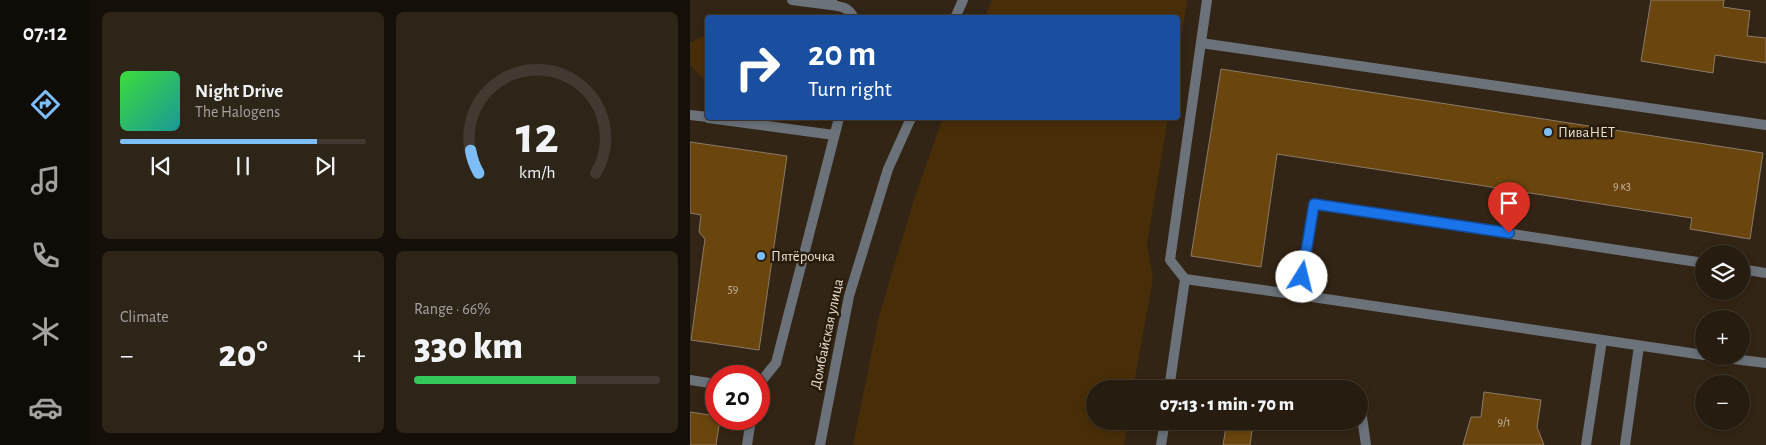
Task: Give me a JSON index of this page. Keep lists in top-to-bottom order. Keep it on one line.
{"streets":{"street":["Домбайская улица"]},"places":["ПиваНЕТ","Пятёрочка"],"house_numbers":["9 к3","59","9/1"],"page":{"tabs":"07:12","turn":["20 m","Turn right"],"song":["Night Drive","The Halogens"],"map_buttons":["+","−"],"tile":["Climate",["Range · 66%","330 km"]],"heat":["−","20°","+"],"limit":"20","trip":"07:13 · 1 min · 70 m","gauge":["12","km/h"]}}
